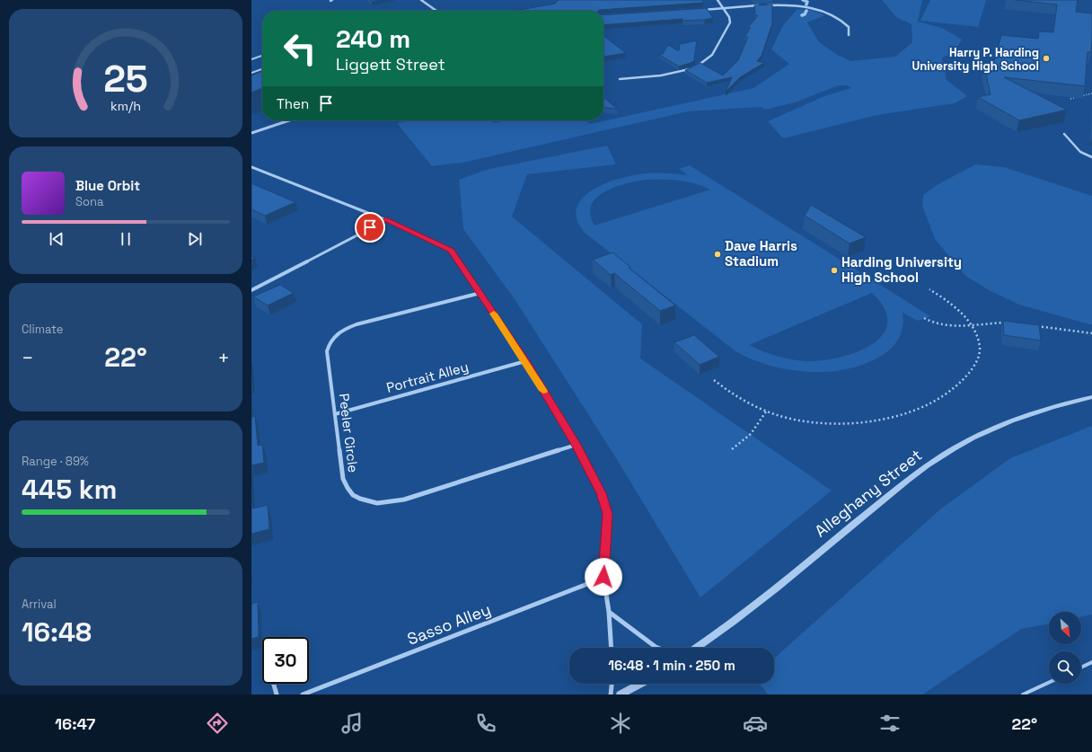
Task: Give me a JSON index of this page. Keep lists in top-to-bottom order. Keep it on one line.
{"streets":{"street":["Portrait Alley","Peeler Circle","Alleghany Street","Sasso Alley"]},"crossings":[["Portrait Alley","Peeler Circle"]],"places":["Harry P. Harding University High School","Dave Harris Stadium","Harding University High School"],"north":"bottom right","page":{"turn":["240 m","Liggett Street"],"then":"Then","song":["Blue Orbit","Sona"],"tile":["Climate",["Range · 89%","445 km"],["Arrival","16:48"]],"heat":["−","22°","+"],"limit":"30","trip":"16:48 · 1 min · 250 m","tabs":["16:47","22°"],"gauge":["25","km/h"]}}
